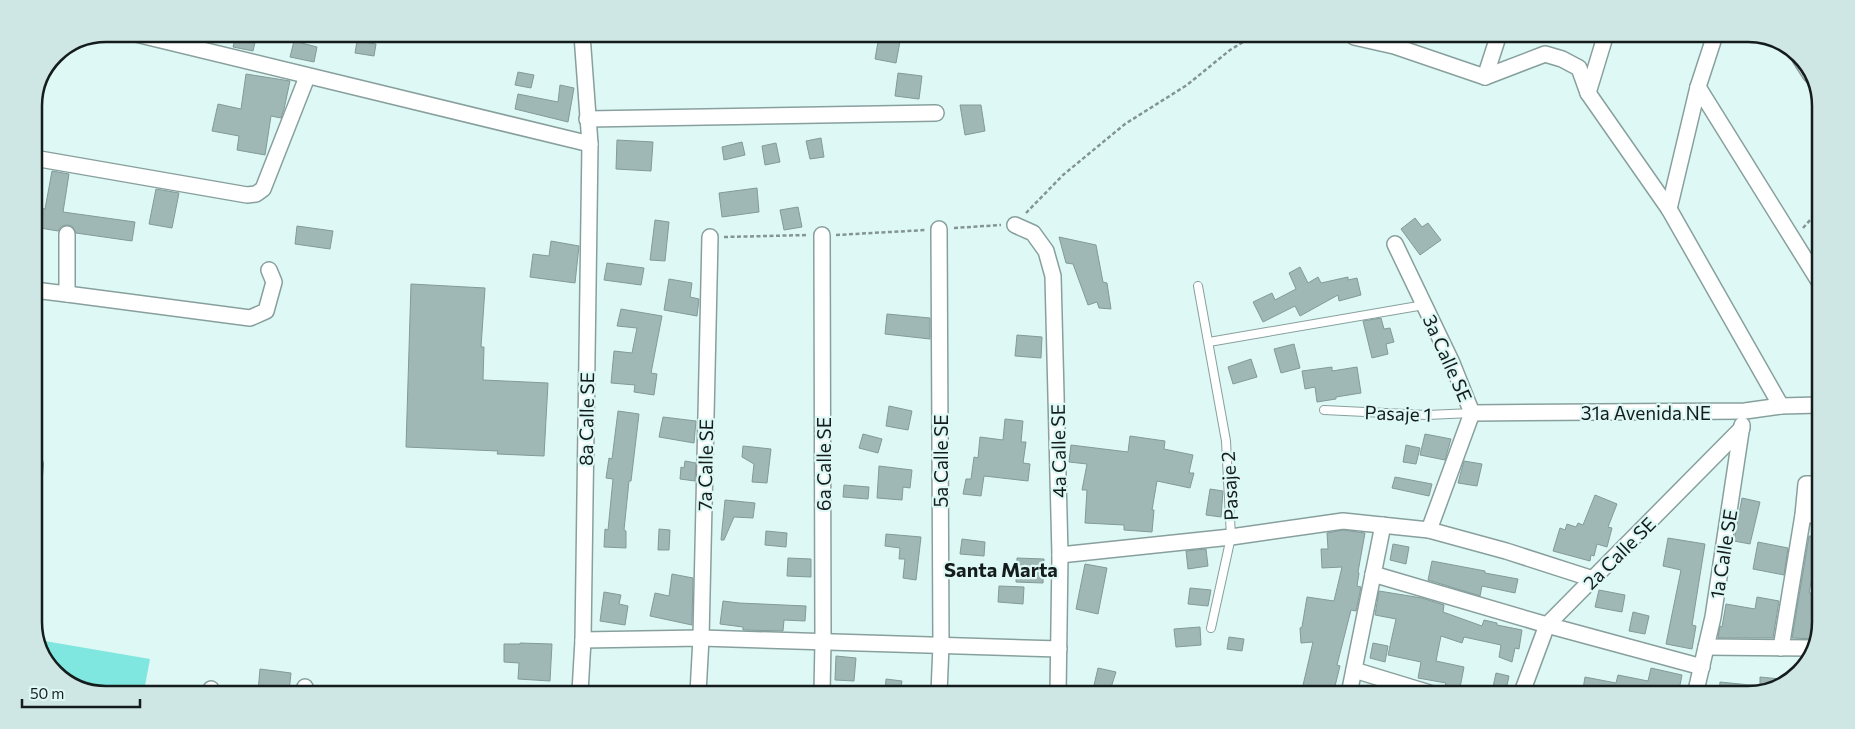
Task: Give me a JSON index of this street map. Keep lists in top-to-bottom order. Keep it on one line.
{"streets":{"street":["3a Calle SE","31a Avenida NE","8a Calle SE","4a Calle SE","5a Calle SE","6a Calle SE","7a Calle SE","2a Calle SE","1a Calle SE"],"lane":["Pasaje 1","Pasaje 2"]},"crossings":[["3a Calle SE","31a Avenida NE"],["3a Calle SE","Pasaje 1"],["31a Avenida NE","Pasaje 1"],["31a Avenida NE","1a Calle SE"],["2a Calle SE","1a Calle SE"]],"districts":["Santa Marta"],"scale_bar":"50 m"}
